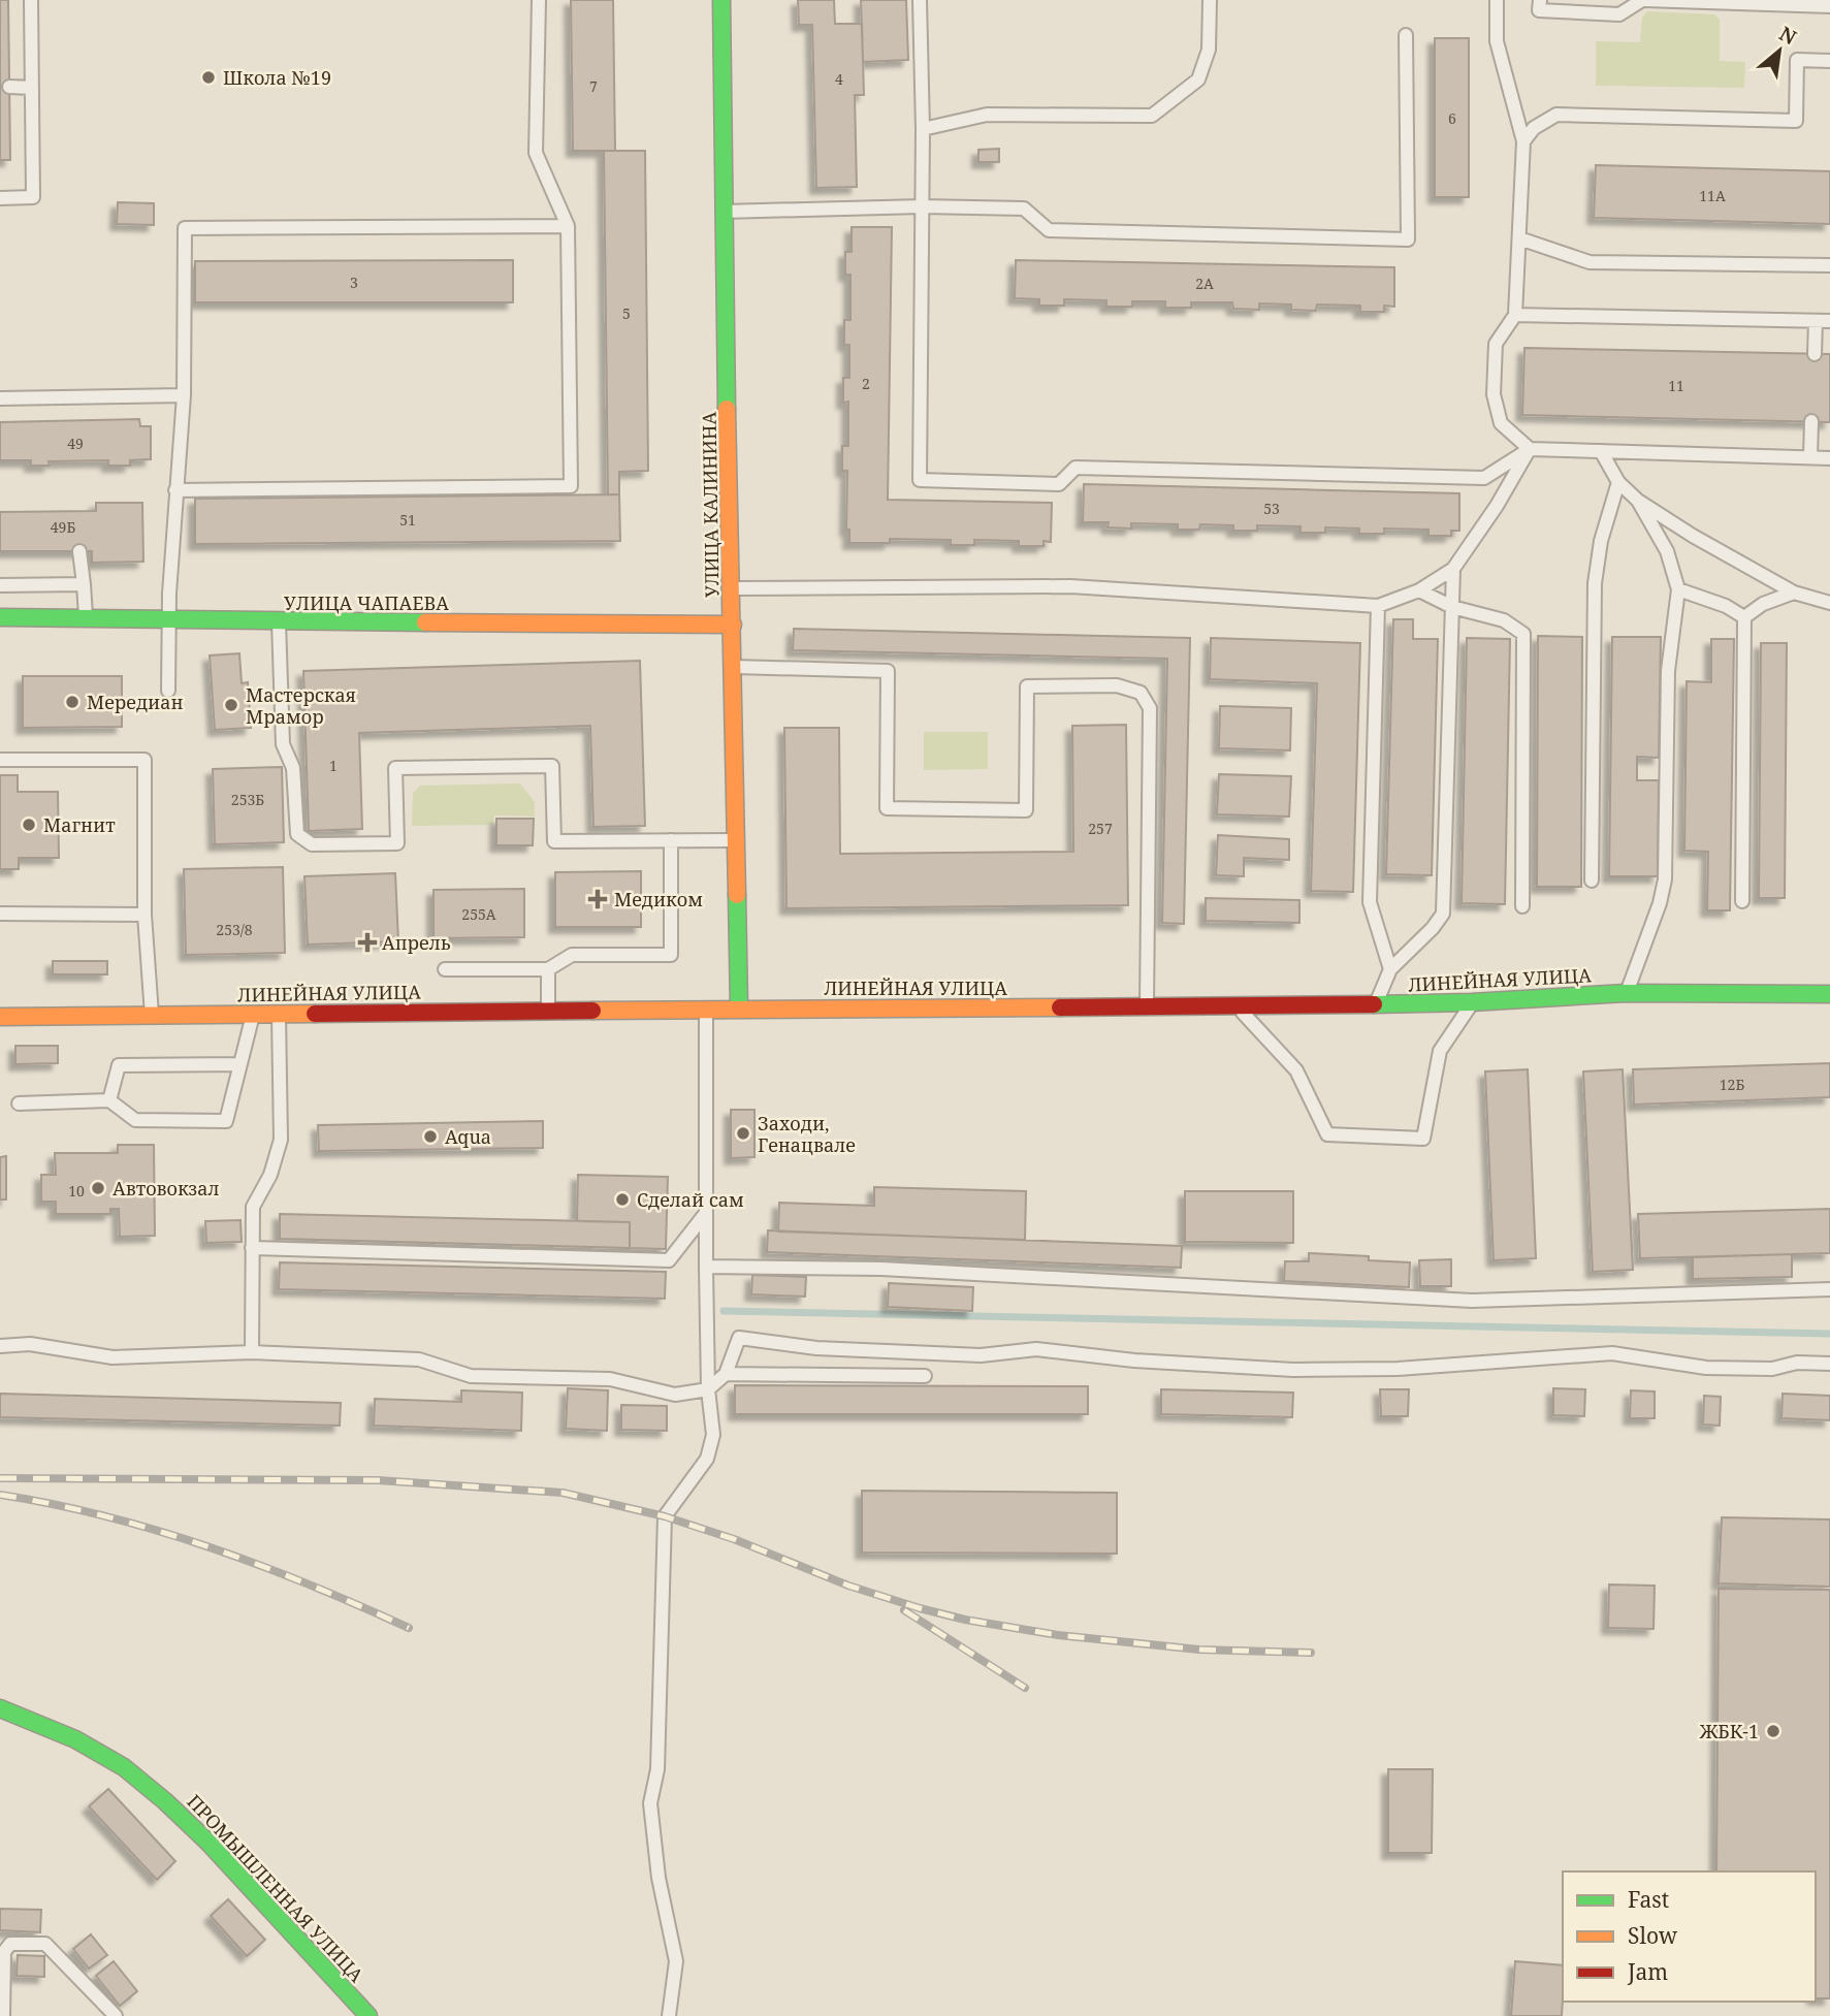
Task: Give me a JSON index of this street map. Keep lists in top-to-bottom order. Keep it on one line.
{"streets":{"main road":["УЛИЦА КАЛИНИНА","УЛИЦА ЧАПАЕВА","ЛИНЕЙНАЯ УЛИЦА","ПРОМЫШЛЕННАЯ УЛИЦА"]},"crossings":[["УЛИЦА КАЛИНИНА","УЛИЦА ЧАПАЕВА"],["УЛИЦА КАЛИНИНА","ЛИНЕЙНАЯ УЛИЦА"]],"places":{"other":["Школа №19","Мередиан","Мастерская Мрамор","Магнит","Заходи, Генацвале","Aqua","Автовокзал","Сделай сам","ЖБК-1"],"health":["Медиком","Апрель"]},"house_numbers":["4","7","6","11А","3","2А","5","2","11","49","53","51","49Б","1","253Б","257","255А","253/8","12Б","10"],"legend":["Fast","Slow","Jam"],"north":"top right"}
